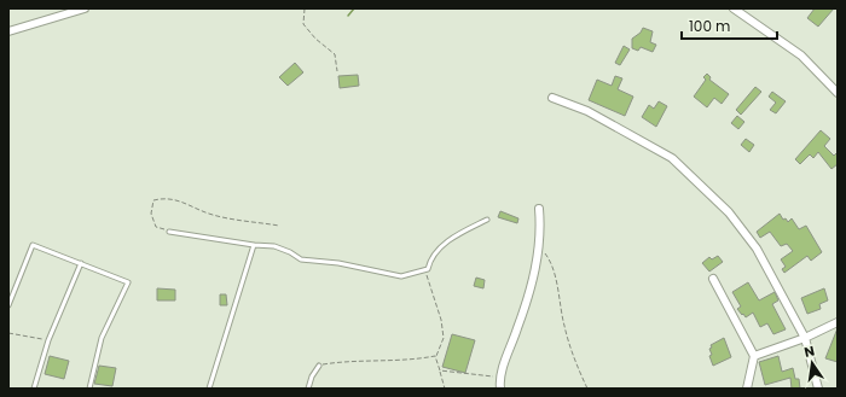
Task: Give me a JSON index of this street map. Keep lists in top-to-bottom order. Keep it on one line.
{"scale_bar":"100 m","north":"top"}
